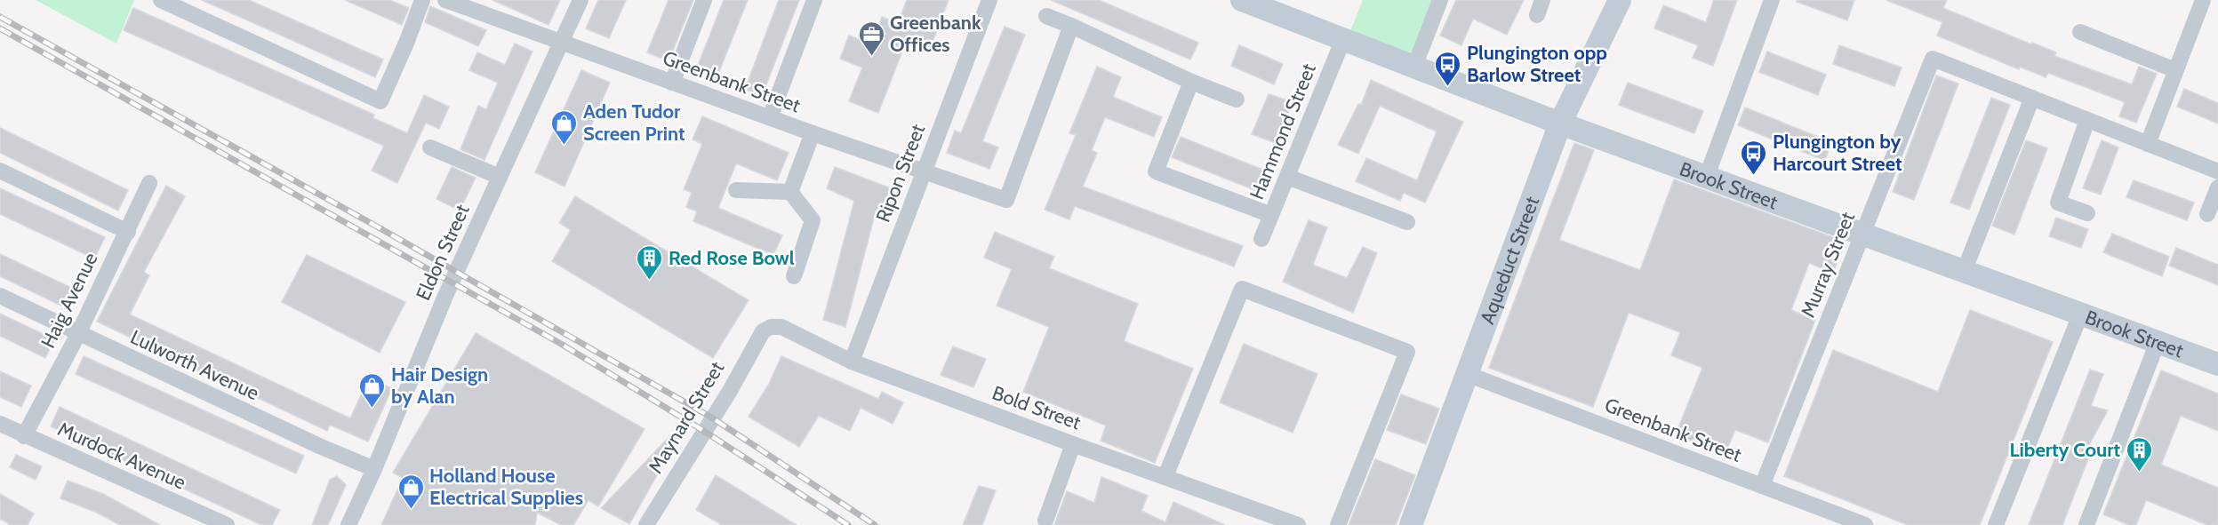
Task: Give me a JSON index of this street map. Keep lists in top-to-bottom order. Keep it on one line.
{"streets":{"street":["Greenbank Street","Hammond Street","Ripon Street","Brook Street","Eldon Street","Aqueduct Street","Murray Street","Haig Avenue","Lulworth Avenue","Bold Street","Maynard Street","Murdock Avenue"]},"crossings":[["Greenbank Street","Ripon Street"],["Greenbank Street","Eldon Street"],["Greenbank Street","Aqueduct Street"],["Greenbank Street","Murray Street"],["Hammond Street","Brook Street"],["Ripon Street","Bold Street"],["Brook Street","Aqueduct Street"],["Brook Street","Murray Street"],["Eldon Street","Lulworth Avenue"],["Haig Avenue","Lulworth Avenue"],["Haig Avenue","Murdock Avenue"],["Bold Street","Maynard Street"]],"places":{"office":["Greenbank Offices"],"bus stop":["Plungington opp Barlow Street","Plungington by Harcourt Street"],"shop":["Aden Tudor Screen Print","Hair Design by Alan","Holland House Electrical Supplies"],"building":["Red Rose Bowl","Liberty Court"]}}
